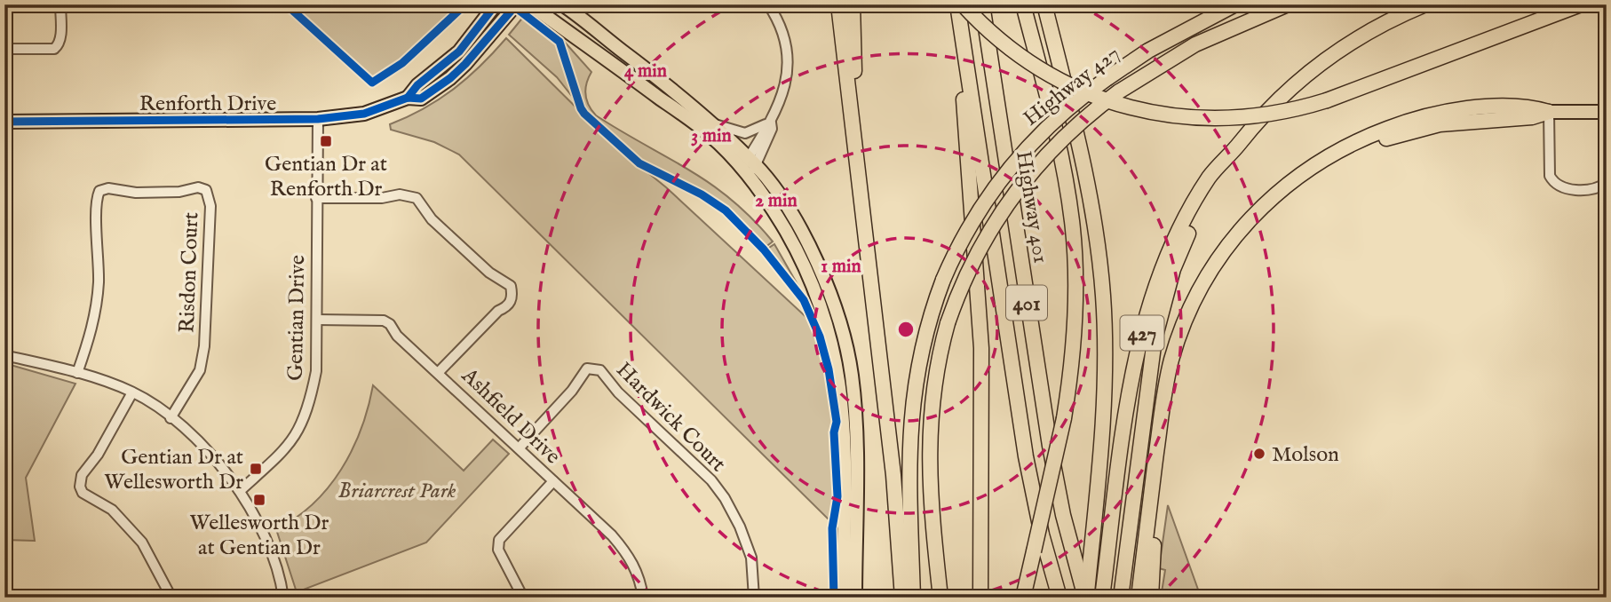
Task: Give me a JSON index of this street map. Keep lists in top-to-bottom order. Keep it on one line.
{"streets":{"highway":["Highway 427","Highway 401","401","427"],"main road":["Renforth Drive"],"street":["Risdon Court","Gentian Drive","Ashfield Drive","Hardwick Court"]},"crossings":[["Renforth Drive","Gentian Drive"],["Gentian Drive","Ashfield Drive"],["Ashfield Drive","Hardwick Court"]],"parks":["Briarcrest Park"],"places":{"transit":["Gentian Dr at Renforth Dr","Gentian Dr at Wellesworth Dr","Wellesworth Dr at Gentian Dr"],"other":["Molson"]},"rings":["4 min","3 min","2 min","1 min"]}
